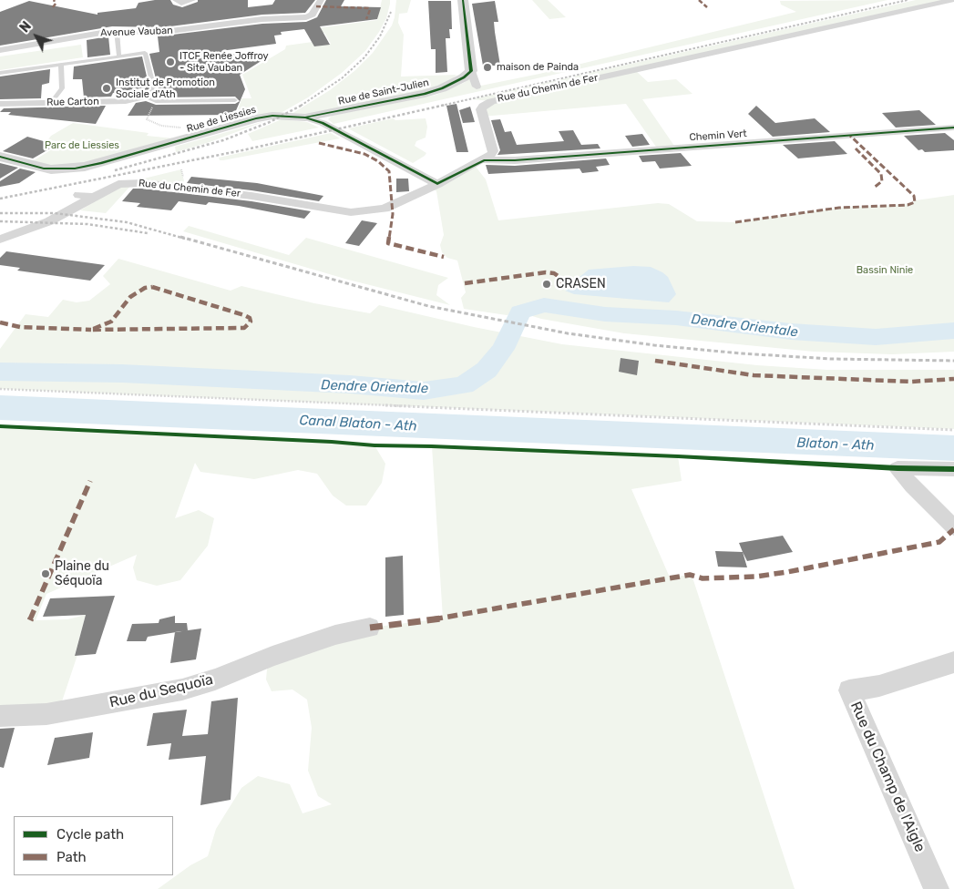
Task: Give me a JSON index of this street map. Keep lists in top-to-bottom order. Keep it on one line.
{"streets":{"street":["Avenue Vauban","Rue du Chemin de Fer","Rue de Saint-Julien","Rue Carton","Rue de Liessies","Chemin Vert","Rue du Sequoïa","Rue du Champ de l'Aigle"]},"crossings":[["Rue du Chemin de Fer","Rue de Liessies"],["Rue du Chemin de Fer","Chemin Vert"],["Rue de Saint-Julien","Rue de Liessies"]],"water":["Dendre Orientale","Canal Blaton - Ath","Blaton - Ath"],"parks":["Parc de Liessies","Bassin Ninie"],"places":["ITCF Renée Joffroy - Site Vauban","maison de Painda","Institut de Promotion Sociale d'Ath","CRASEN","Plaine du Séquoïa"],"legend":["Cycle path","Path"],"north":"top left"}
